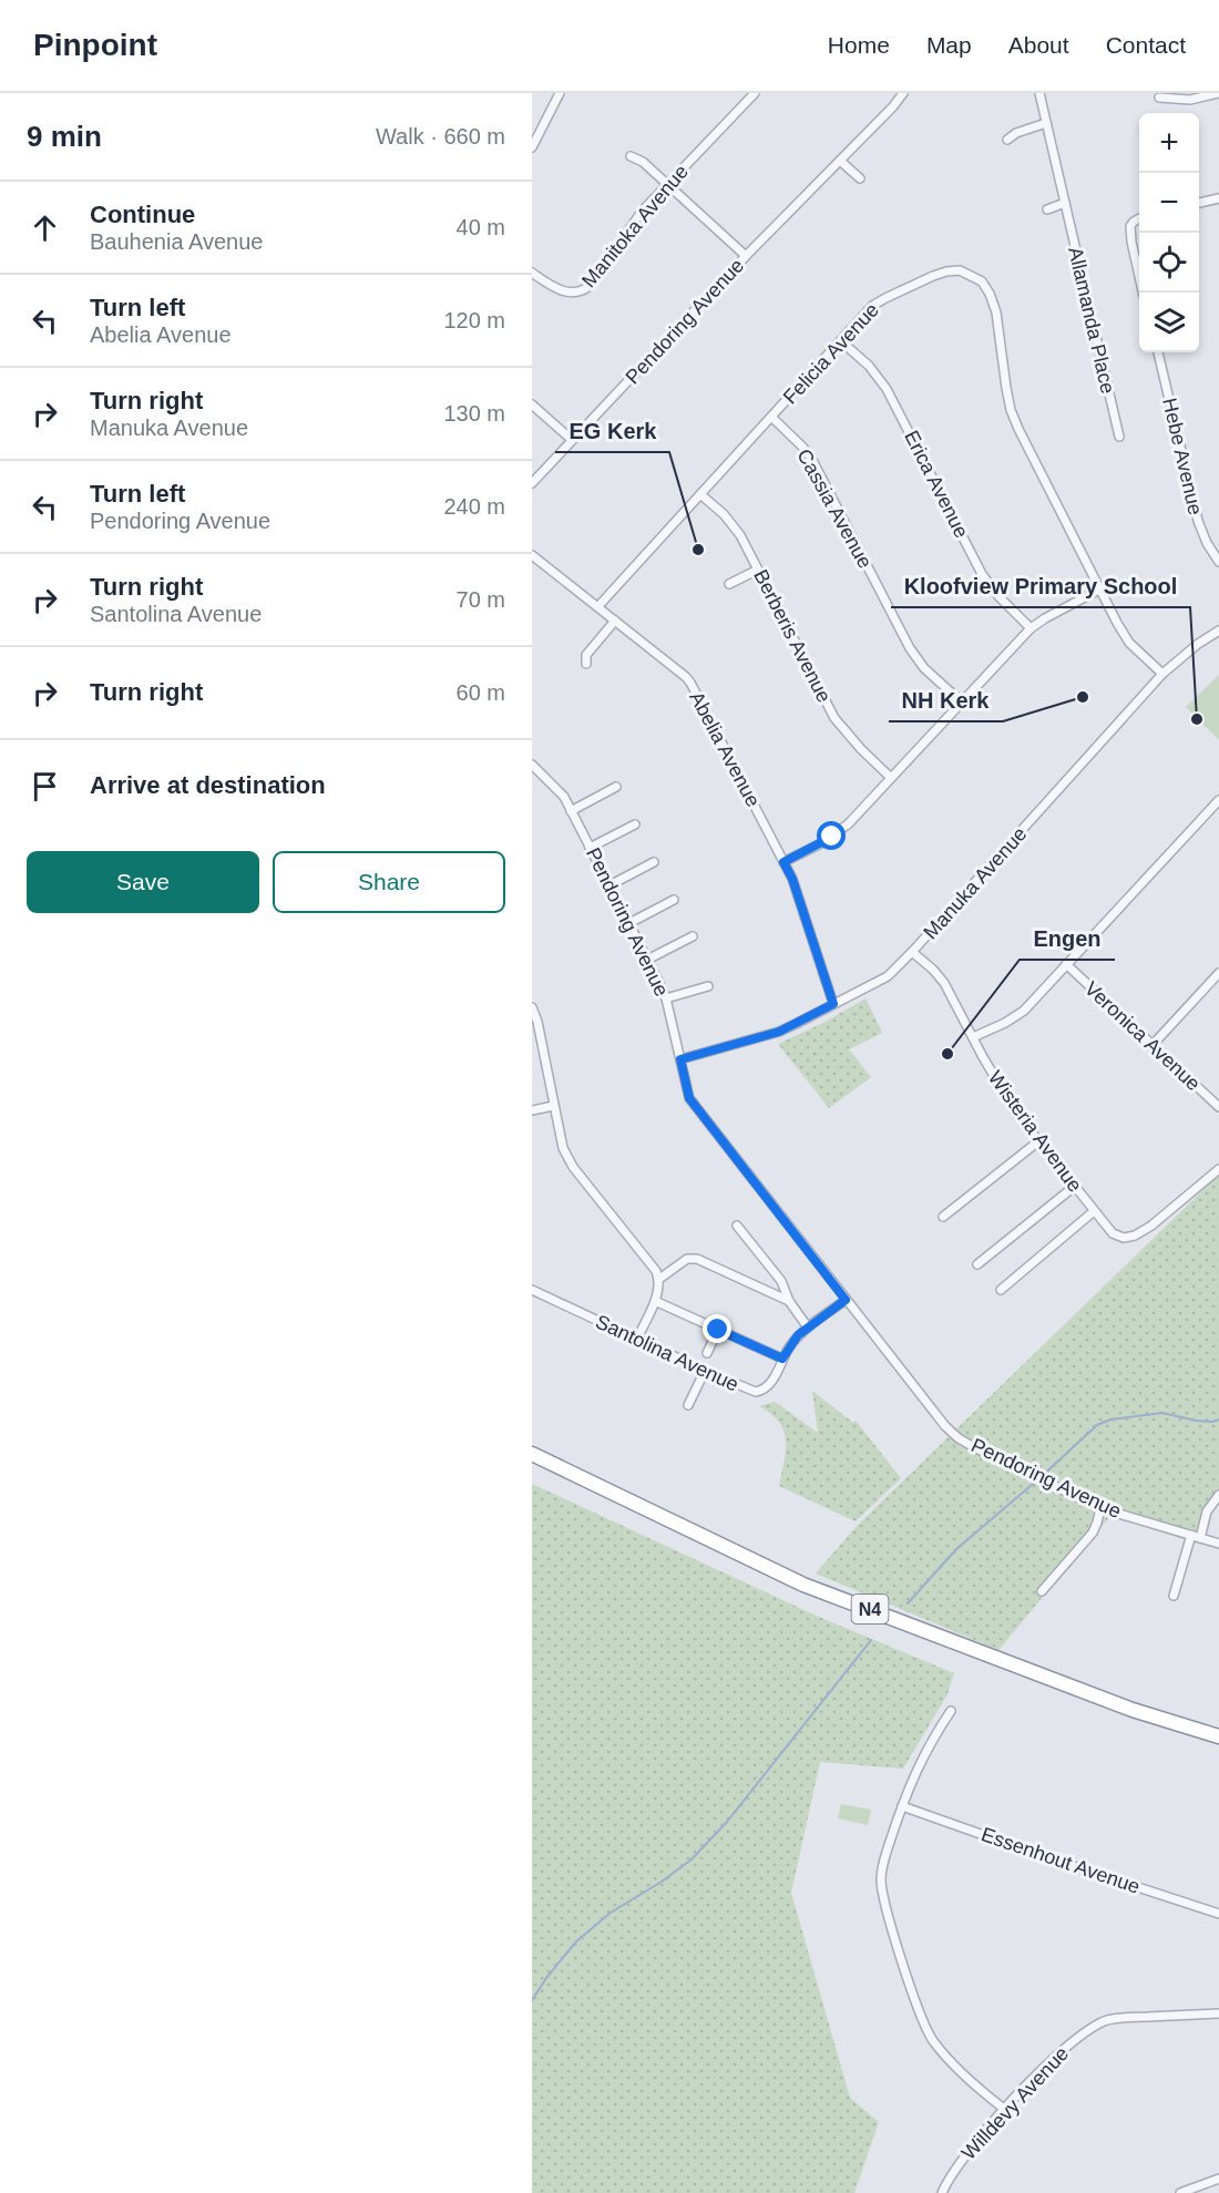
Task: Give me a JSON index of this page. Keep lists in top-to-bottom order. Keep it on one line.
{"streets":{"highway":["N4"],"street":["Manitoka Avenue","Allamanda Place","Pendoring Avenue","Felicia Avenue","Hebe Avenue","Erica Avenue","Cassia Avenue","Berberis Avenue","Abelia Avenue","Manuka Avenue","Veronica Avenue","Wisteria Avenue","Santolina Avenue","Essenhout Avenue","Willdevy Avenue"]},"crossings":[["Pendoring Avenue","Manuka Avenue"],["Pendoring Avenue","Santolina Avenue"],["Felicia Avenue","Erica Avenue"],["Felicia Avenue","Cassia Avenue"],["Felicia Avenue","Berberis Avenue"],["Felicia Avenue","Abelia Avenue"],["Felicia Avenue","Manuka Avenue"],["Abelia Avenue","Manuka Avenue"],["Manuka Avenue","Wisteria Avenue"]],"places":["EG Kerk","NH Kerk","Kloofview Primary School","Engen"],"page":{"header":"Pinpoint","nav":["Home","Map","About","Contact"],"heading":["9 min","Walk · 660 m"],"map_buttons":["+","−"],"list":[["Continue","Bauhenia Avenue","40 m"],["Turn left","Abelia Avenue","120 m"],["Turn right","Manuka Avenue","130 m"],["Turn left","Pendoring Avenue","240 m"],["Turn right","Santolina Avenue","70 m"],["Turn right","60 m"],"Arrive at destination"],"buttons":["Save","Share"]}}
